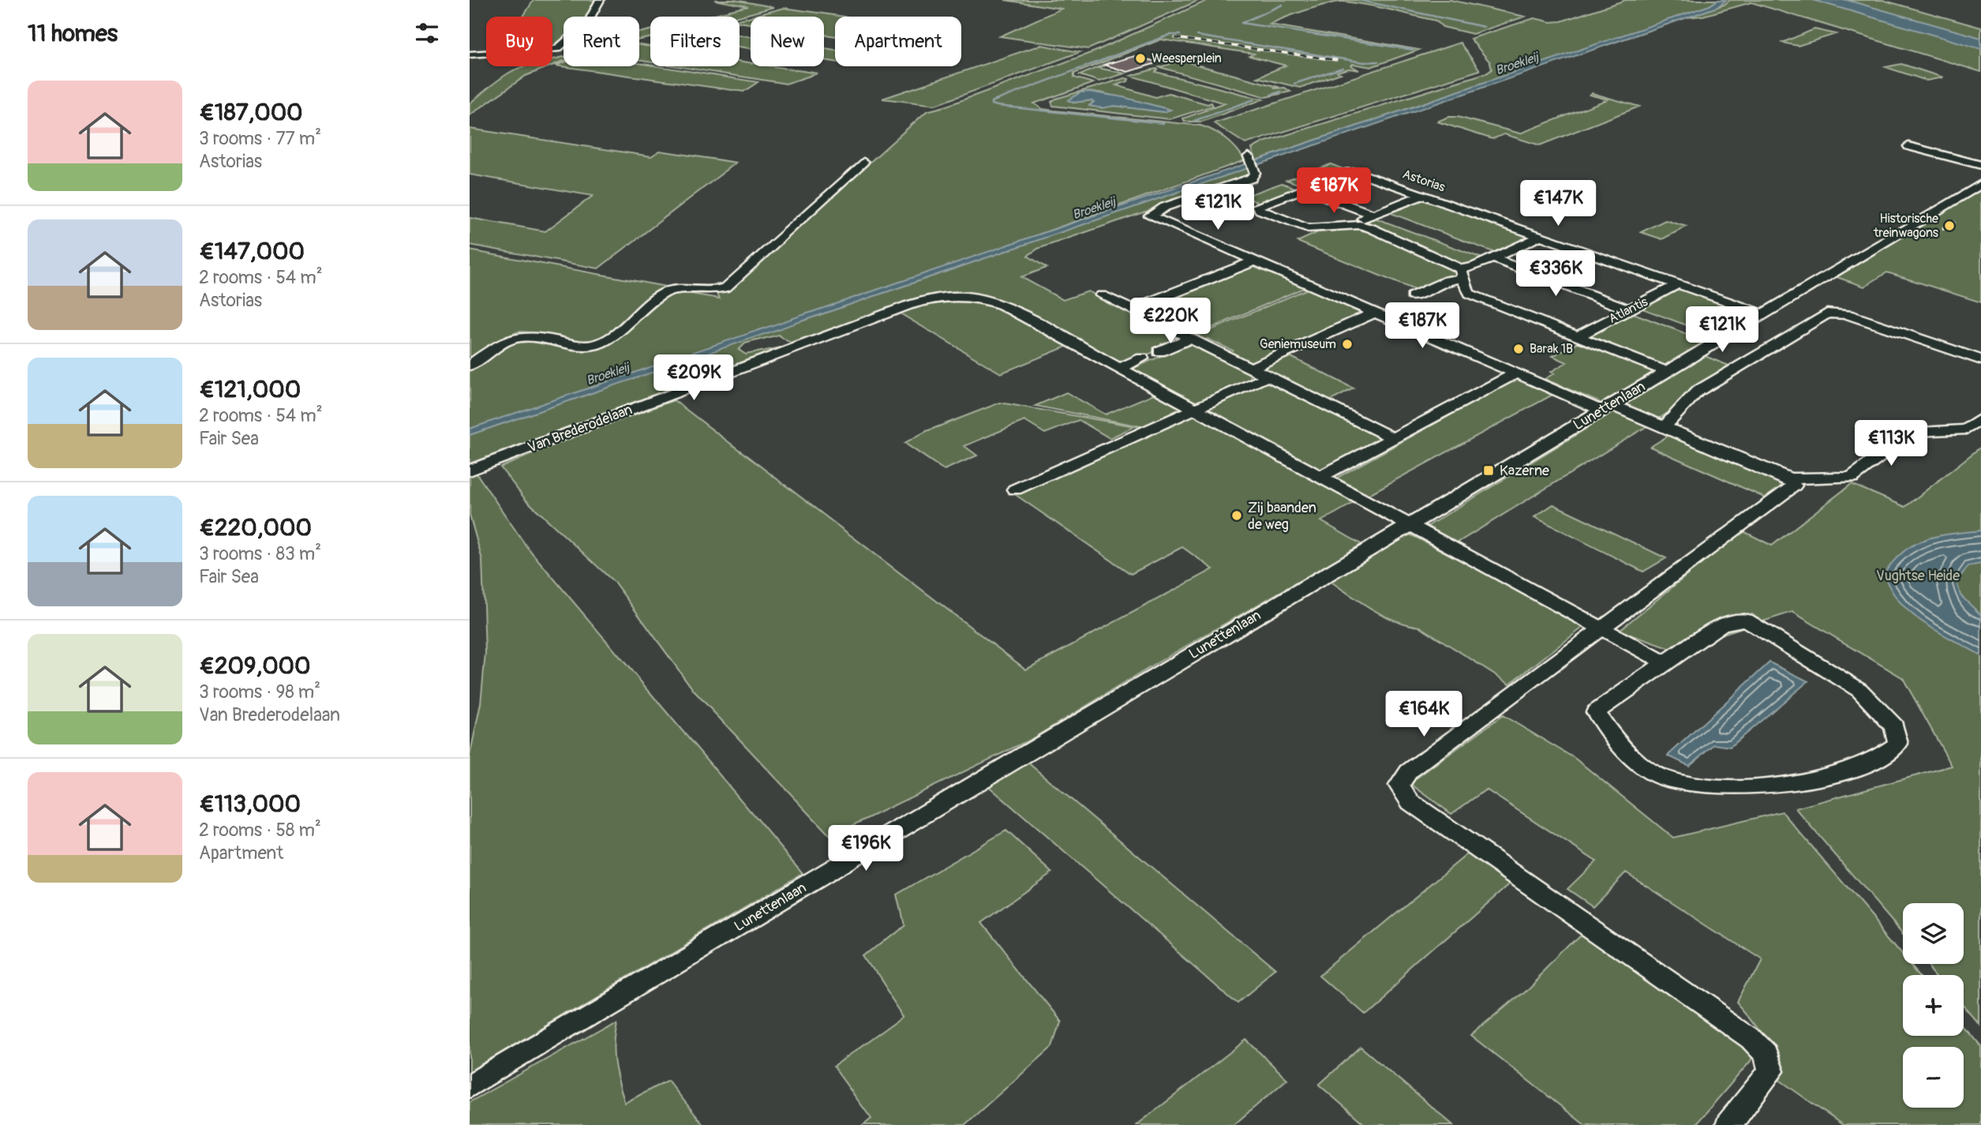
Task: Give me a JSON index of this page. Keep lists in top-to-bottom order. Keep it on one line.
{"streets":{"street":["Astorias","Atlantis","Lunettenlaan","Van Brederodelaan"]},"crossings":[["Astorias","Atlantis"],["Astorias","Lunettenlaan"],["Lunettenlaan","Van Brederodelaan"]],"water":["Broekleij"],"parks":["Vughtse Heide"],"places":{"other":["Weesperplein","Historische treinwagons","Geniemuseum","Barak 1B","Zij baanden de weg"],"transit":["Kazerne"]},"page":{"heading":"11 homes","chip":["Buy","Rent","Filters","New","Apartment"],"list":[{"name":"€187,000","note":"3 rooms · 77 m² · Astorias"},{"name":"€147,000","note":"2 rooms · 54 m² · Astorias"},{"name":"€121,000","note":"2 rooms · 54 m² · Fair Sea"},{"name":"€220,000","note":"3 rooms · 83 m² · Fair Sea"},{"name":"€209,000","note":"3 rooms · 98 m² · Van Brederodelaan"},{"name":"€113,000","note":"2 rooms · 58 m² · Apartment"}],"price":["€187K","€147K","€121K","€336K","€220K","€187K","€121K","€209K","€113K","€164K","€196K"],"map_buttons":["+","−"]}}
